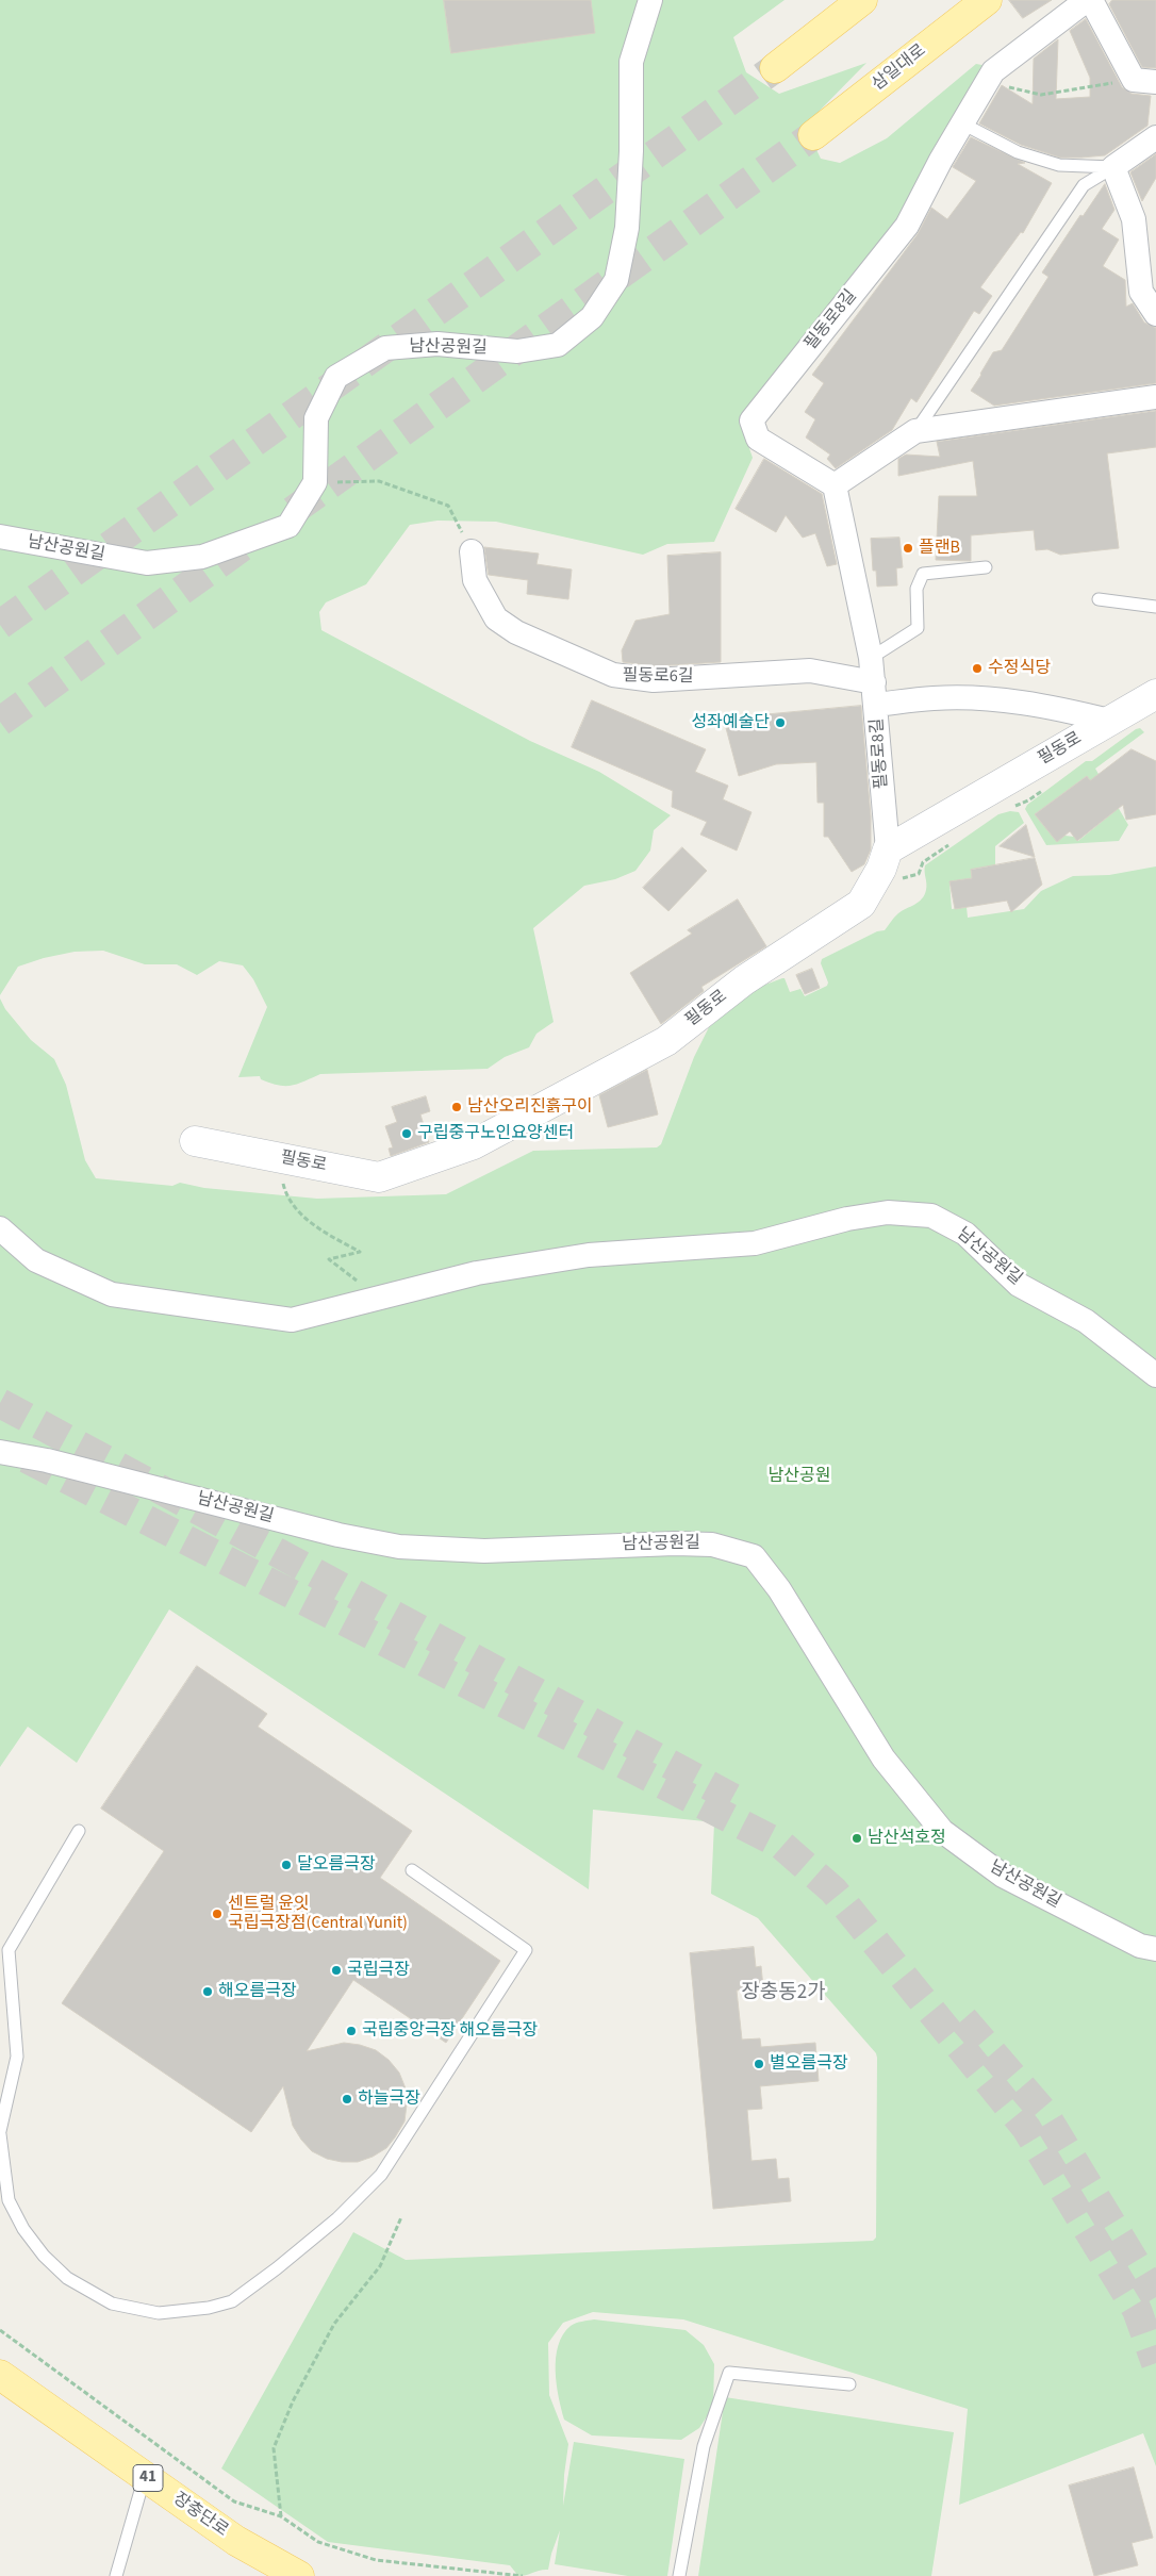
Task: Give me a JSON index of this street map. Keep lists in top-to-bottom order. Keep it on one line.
{"streets":{"main road":["삼일대로","41","장충단로"],"street":["필동로8길","남산공원길","필동로6길","필동로"]},"crossings":[["필동로8길","필동로6길"],["필동로8길","필동로"],["필동로6길","필동로"]],"districts":["장충동2가"],"parks":["남산공원"],"places":["플랜B","수정식당","성좌예술단","남산오리진흙구이","구립중구노인요양센터","남산석호정","달오름극장","센트럴 윤잇 국립극장점(Central Yunit)","국립극장","해오름극장","국립중앙극장 해오름극장","별오름극장","하늘극장"]}
